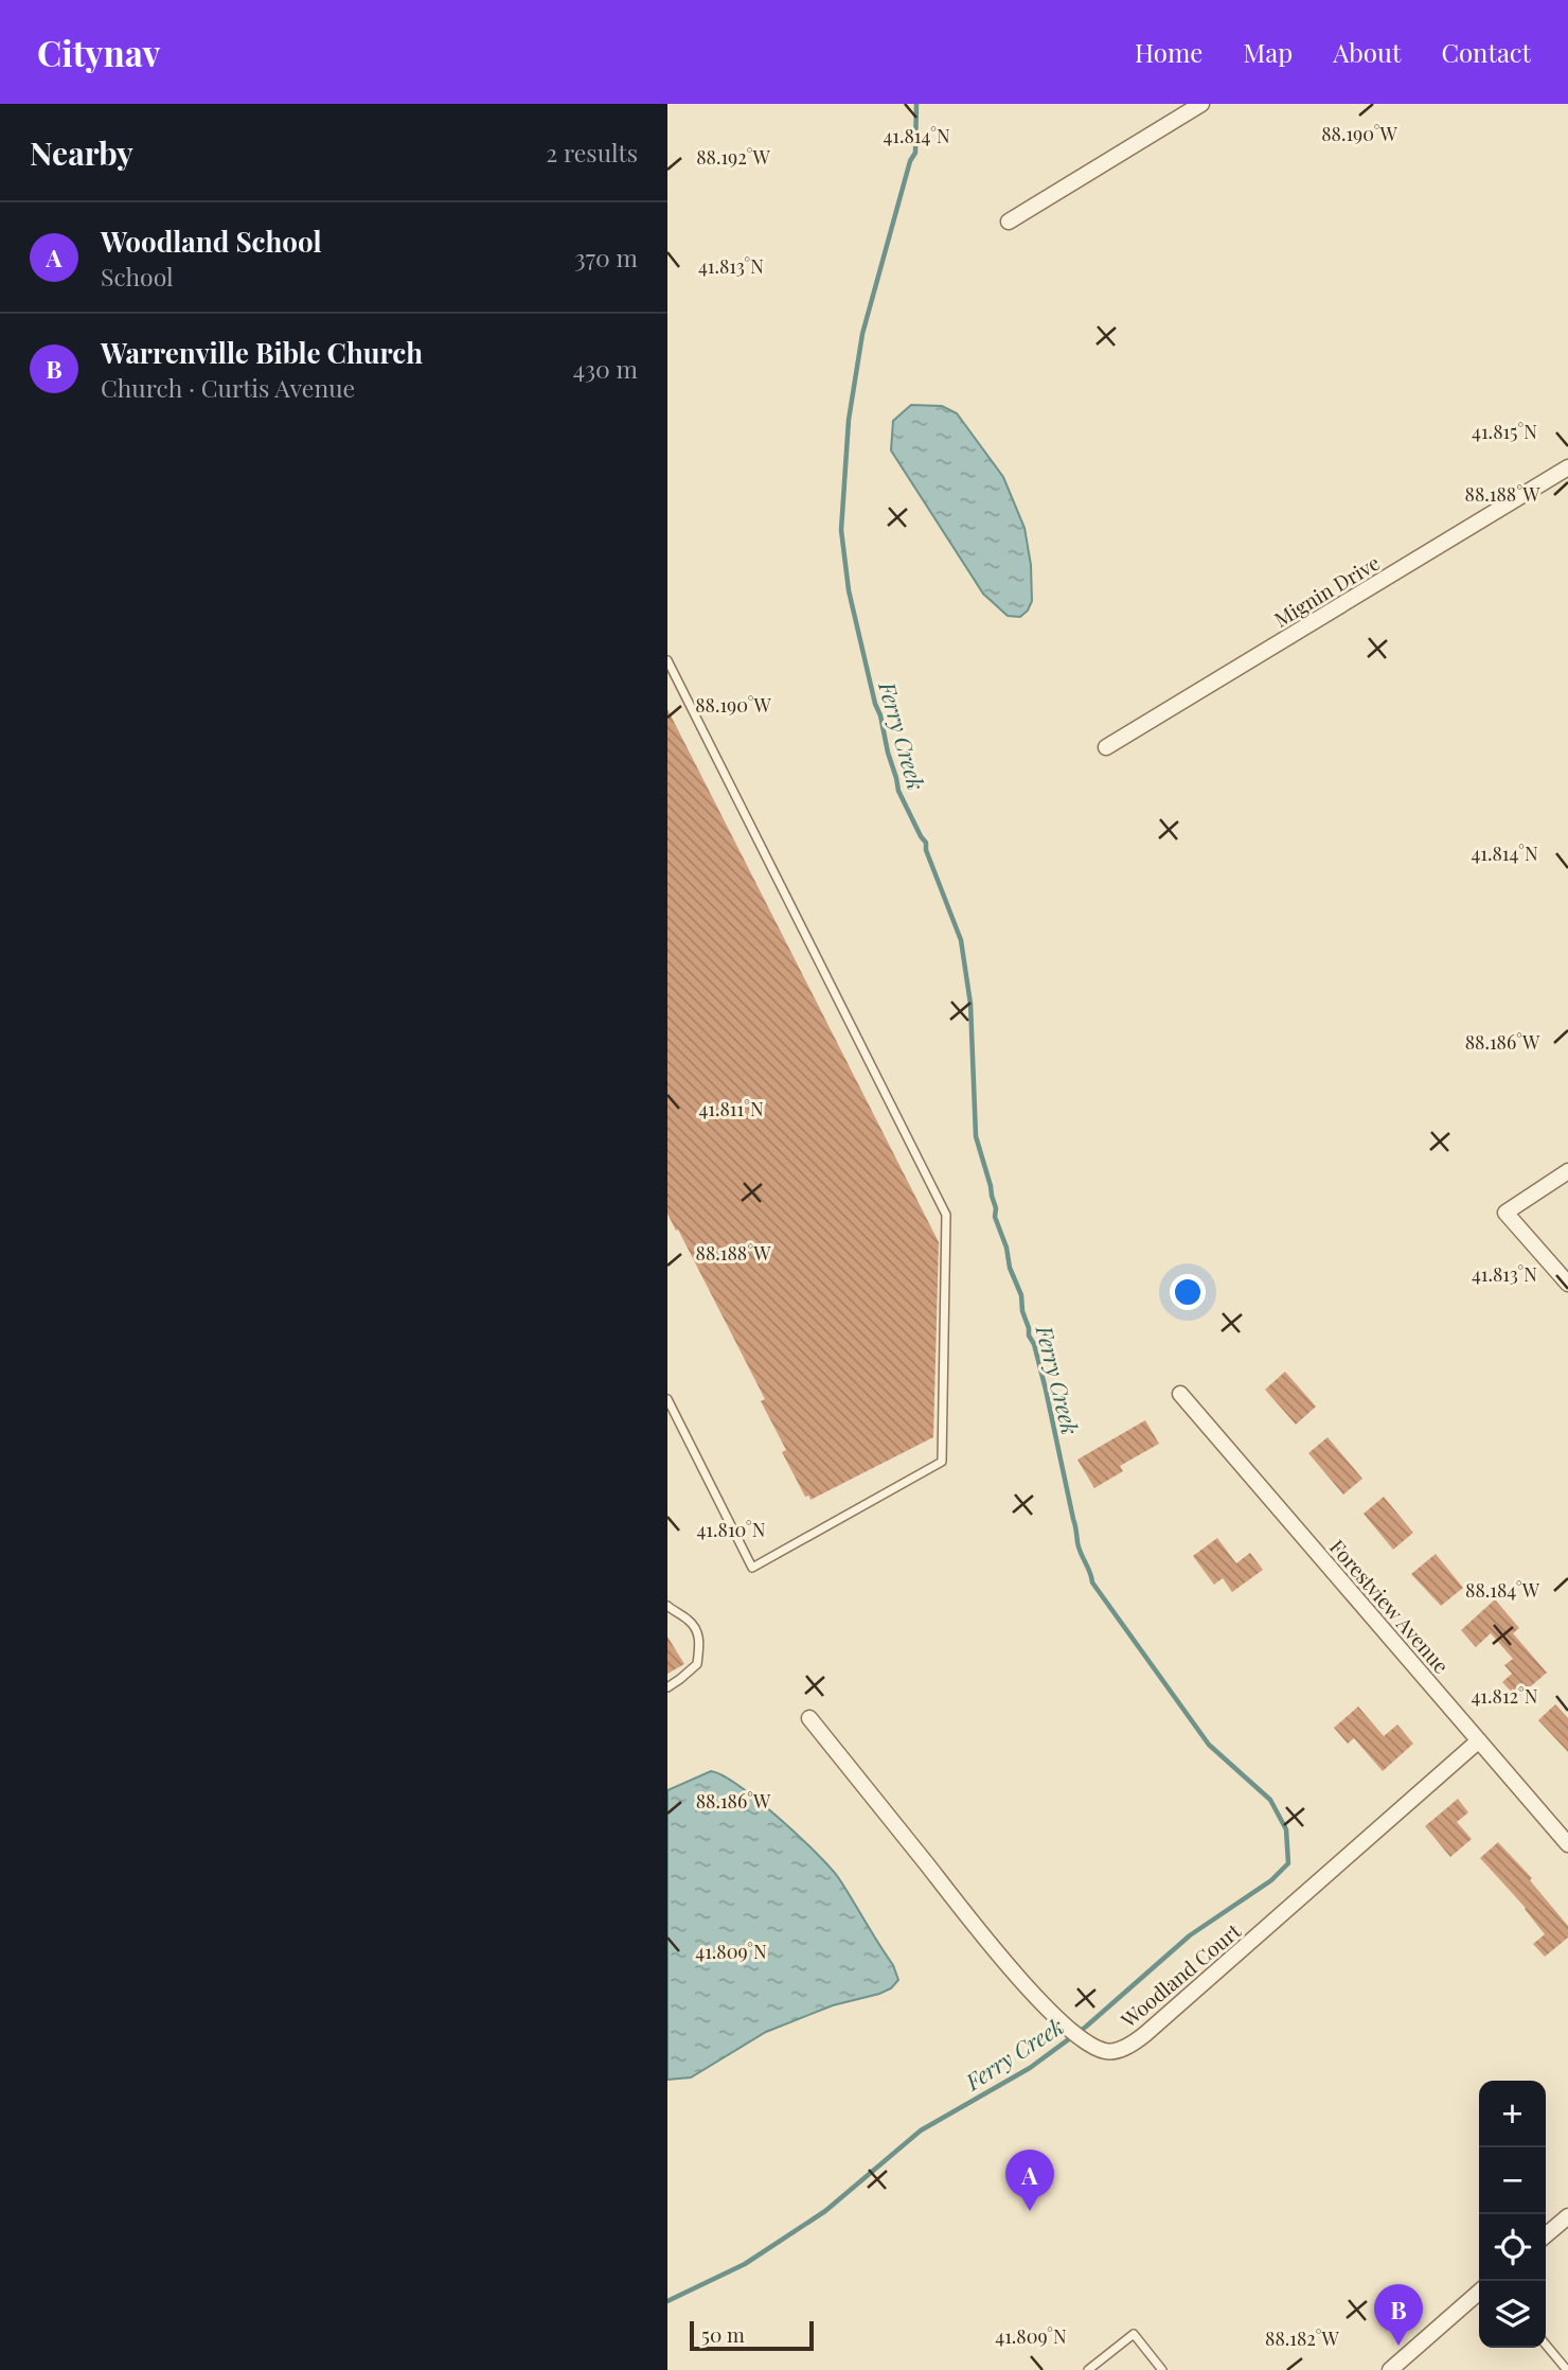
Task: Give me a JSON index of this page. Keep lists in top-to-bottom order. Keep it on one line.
{"streets":{"street":["Mignin Drive","Forestview Avenue","Woodland Court"]},"crossings":[["Forestview Avenue","Woodland Court"]],"water":["Ferry Creek"],"scale_bar":"50 m","page":{"header":"Citynav","nav":["Home","Map","About","Contact"],"heading":["Nearby","2 results"],"list":[{"mark":"A","name":"Woodland School","note":"School","value":"370 m"},{"mark":"B","name":"Warrenville Bible Church","note":"Church · Curtis Avenue","value":"430 m"}],"map_buttons":["+","−"],"pins":["A","B"],"scale":"50 m"},"coordinates":["88.190°W","41.814°N","88.192°W","41.813°N","41.815°N","88.188°W","88.186°W","41.811°N","41.810°N","88.184°W","41.812°N","41.809°N","88.182°W"]}
